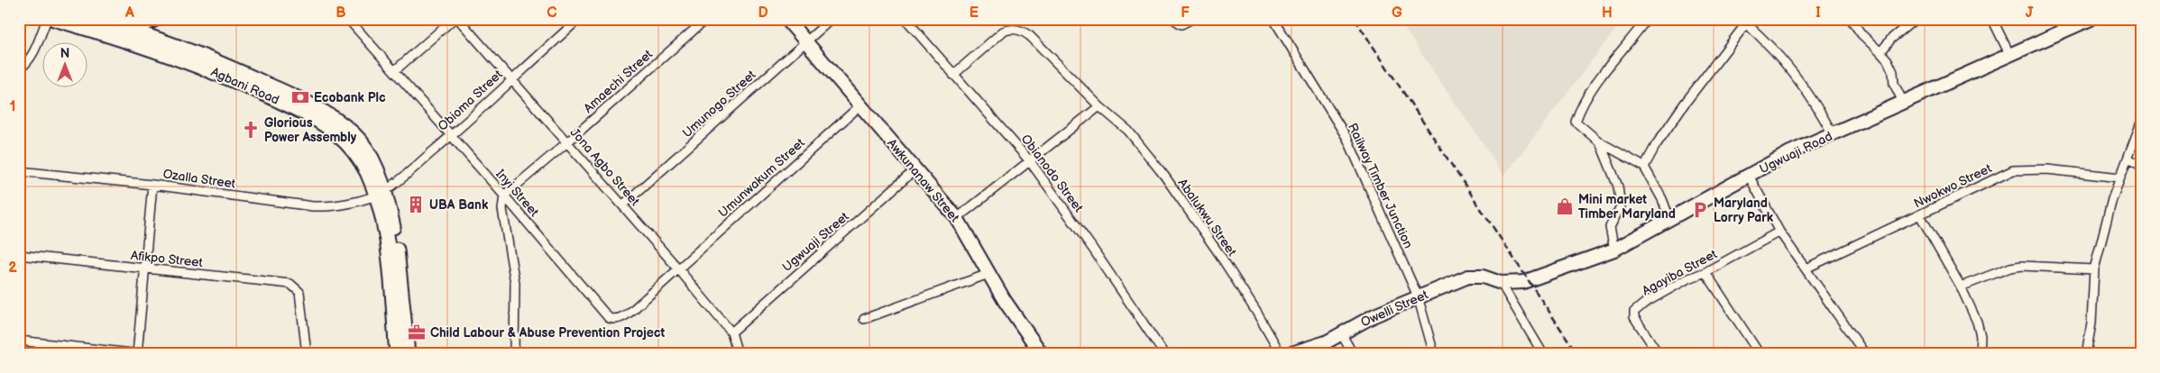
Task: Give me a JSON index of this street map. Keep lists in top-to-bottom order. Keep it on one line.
{"streets":{"main road":["Agbani Road"],"street":["Amaechi Street","Obioma Street","Umunogo Street","Ugwuaji Road","Jona Agbo Street","Obianodo Street","Umunwakum Street","Ozalla Street","Awkunanaw Street","Railway Timber Junction","Nwokwo Street","Inyi Street","Abalukwu Street","Ugwuaji Street","Afikpo Street","Agayiba Street","Owelli Street"]},"crossings":[["Amaechi Street","Jona Agbo Street"],["Amaechi Street","Inyi Street"],["Agbani Road","Obioma Street"],["Agbani Road","Ozalla Street"],["Obioma Street","Jona Agbo Street"],["Obioma Street","Ozalla Street"],["Obioma Street","Inyi Street"],["Umunogo Street","Jona Agbo Street"],["Umunogo Street","Awkunanaw Street"],["Ugwuaji Road","Owelli Street"],["Jona Agbo Street","Umunwakum Street"],["Jona Agbo Street","Inyi Street"],["Jona Agbo Street","Ugwuaji Street"],["Obianodo Street","Abalukwu Street"],["Umunwakum Street","Awkunanaw Street"],["Umunwakum Street","Inyi Street"],["Awkunanaw Street","Ugwuaji Street"],["Railway Timber Junction","Owelli Street"]],"places":{"bank":["Ecobank Plc"],"church":["Glorious Power Assembly"],"building":["UBA Bank"],"shop":["Mini market Timber Maryland"],"parking":["Maryland Lorry Park"],"office":["Child Labour & Abuse Prevention Project"]},"north":"top","grid":{"columns":["A","B","C","D","E","F","G","H","I","J"],"rows":["1","2"]}}
